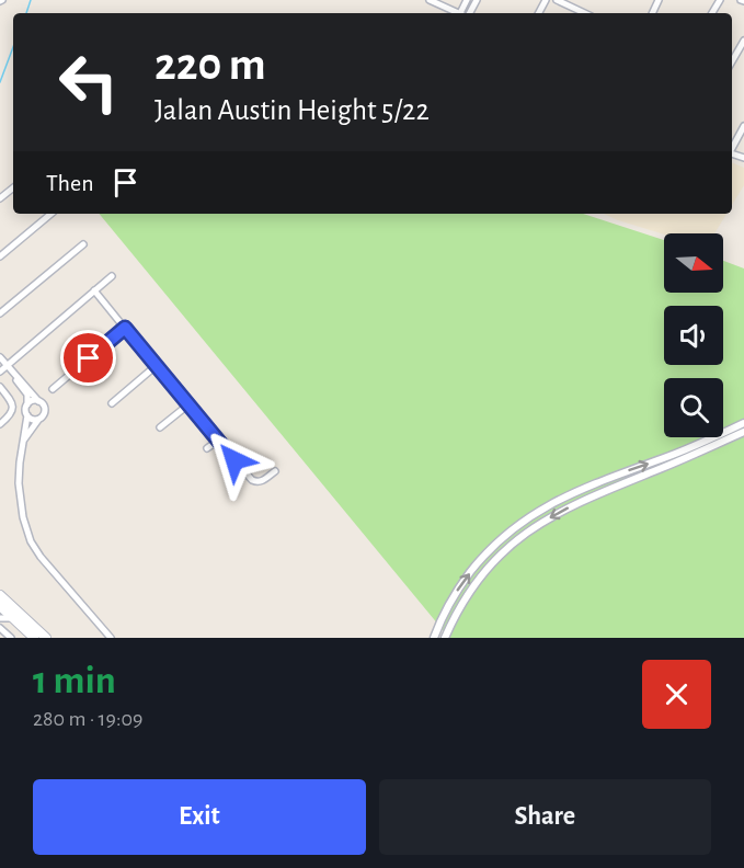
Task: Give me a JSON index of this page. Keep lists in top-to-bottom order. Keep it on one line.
{"north":"right","page":{"turn":["220 m","Jalan Austin Height 5/22"],"then":"Then","heading":["1 min","280 m · 19:09"],"buttons":["Exit","Share"]}}
